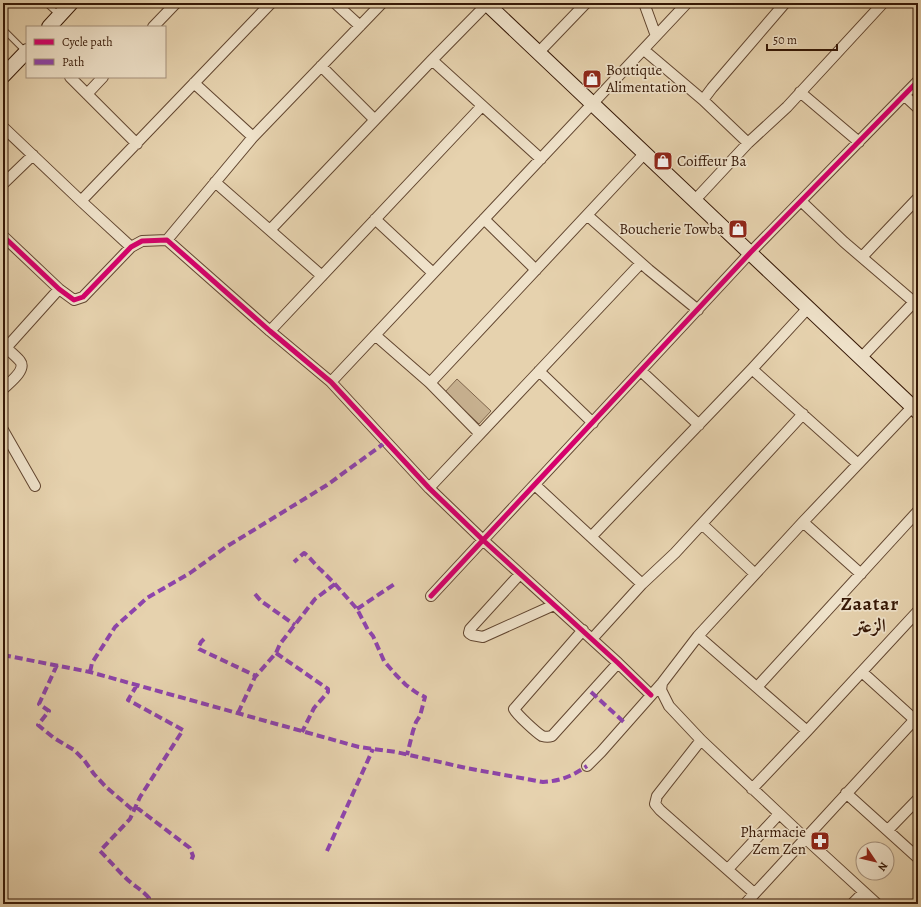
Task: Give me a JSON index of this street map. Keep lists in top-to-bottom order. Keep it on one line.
{"districts":["Zaatar الزعتر"],"places":{"shop":["Boutique Alimentation","Coiffeur Ba","Boucherie Towba"],"pharmacy":["Pharmacie Zem Zen"]},"legend":["Cycle path","Path"],"scale_bar":"50 m","north":"bottom right"}
